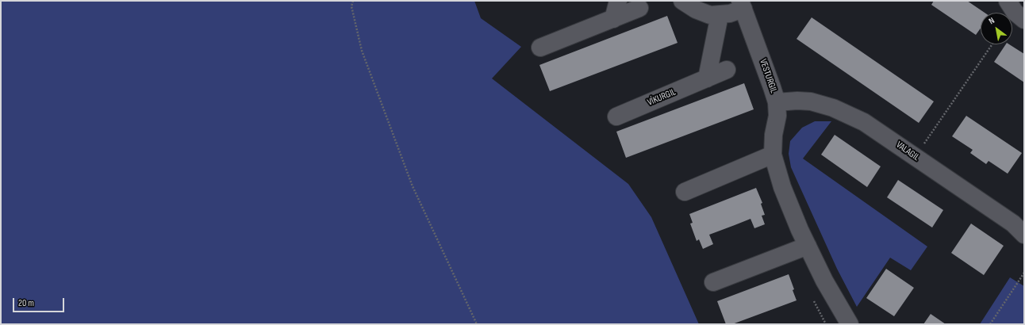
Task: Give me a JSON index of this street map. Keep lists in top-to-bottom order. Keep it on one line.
{"streets":{"street":["VESTURGIL","VÍKURGIL","VALAGIL"]},"crossings":[["VESTURGIL","VALAGIL"]],"scale_bar":"20 m","north":"top left"}
